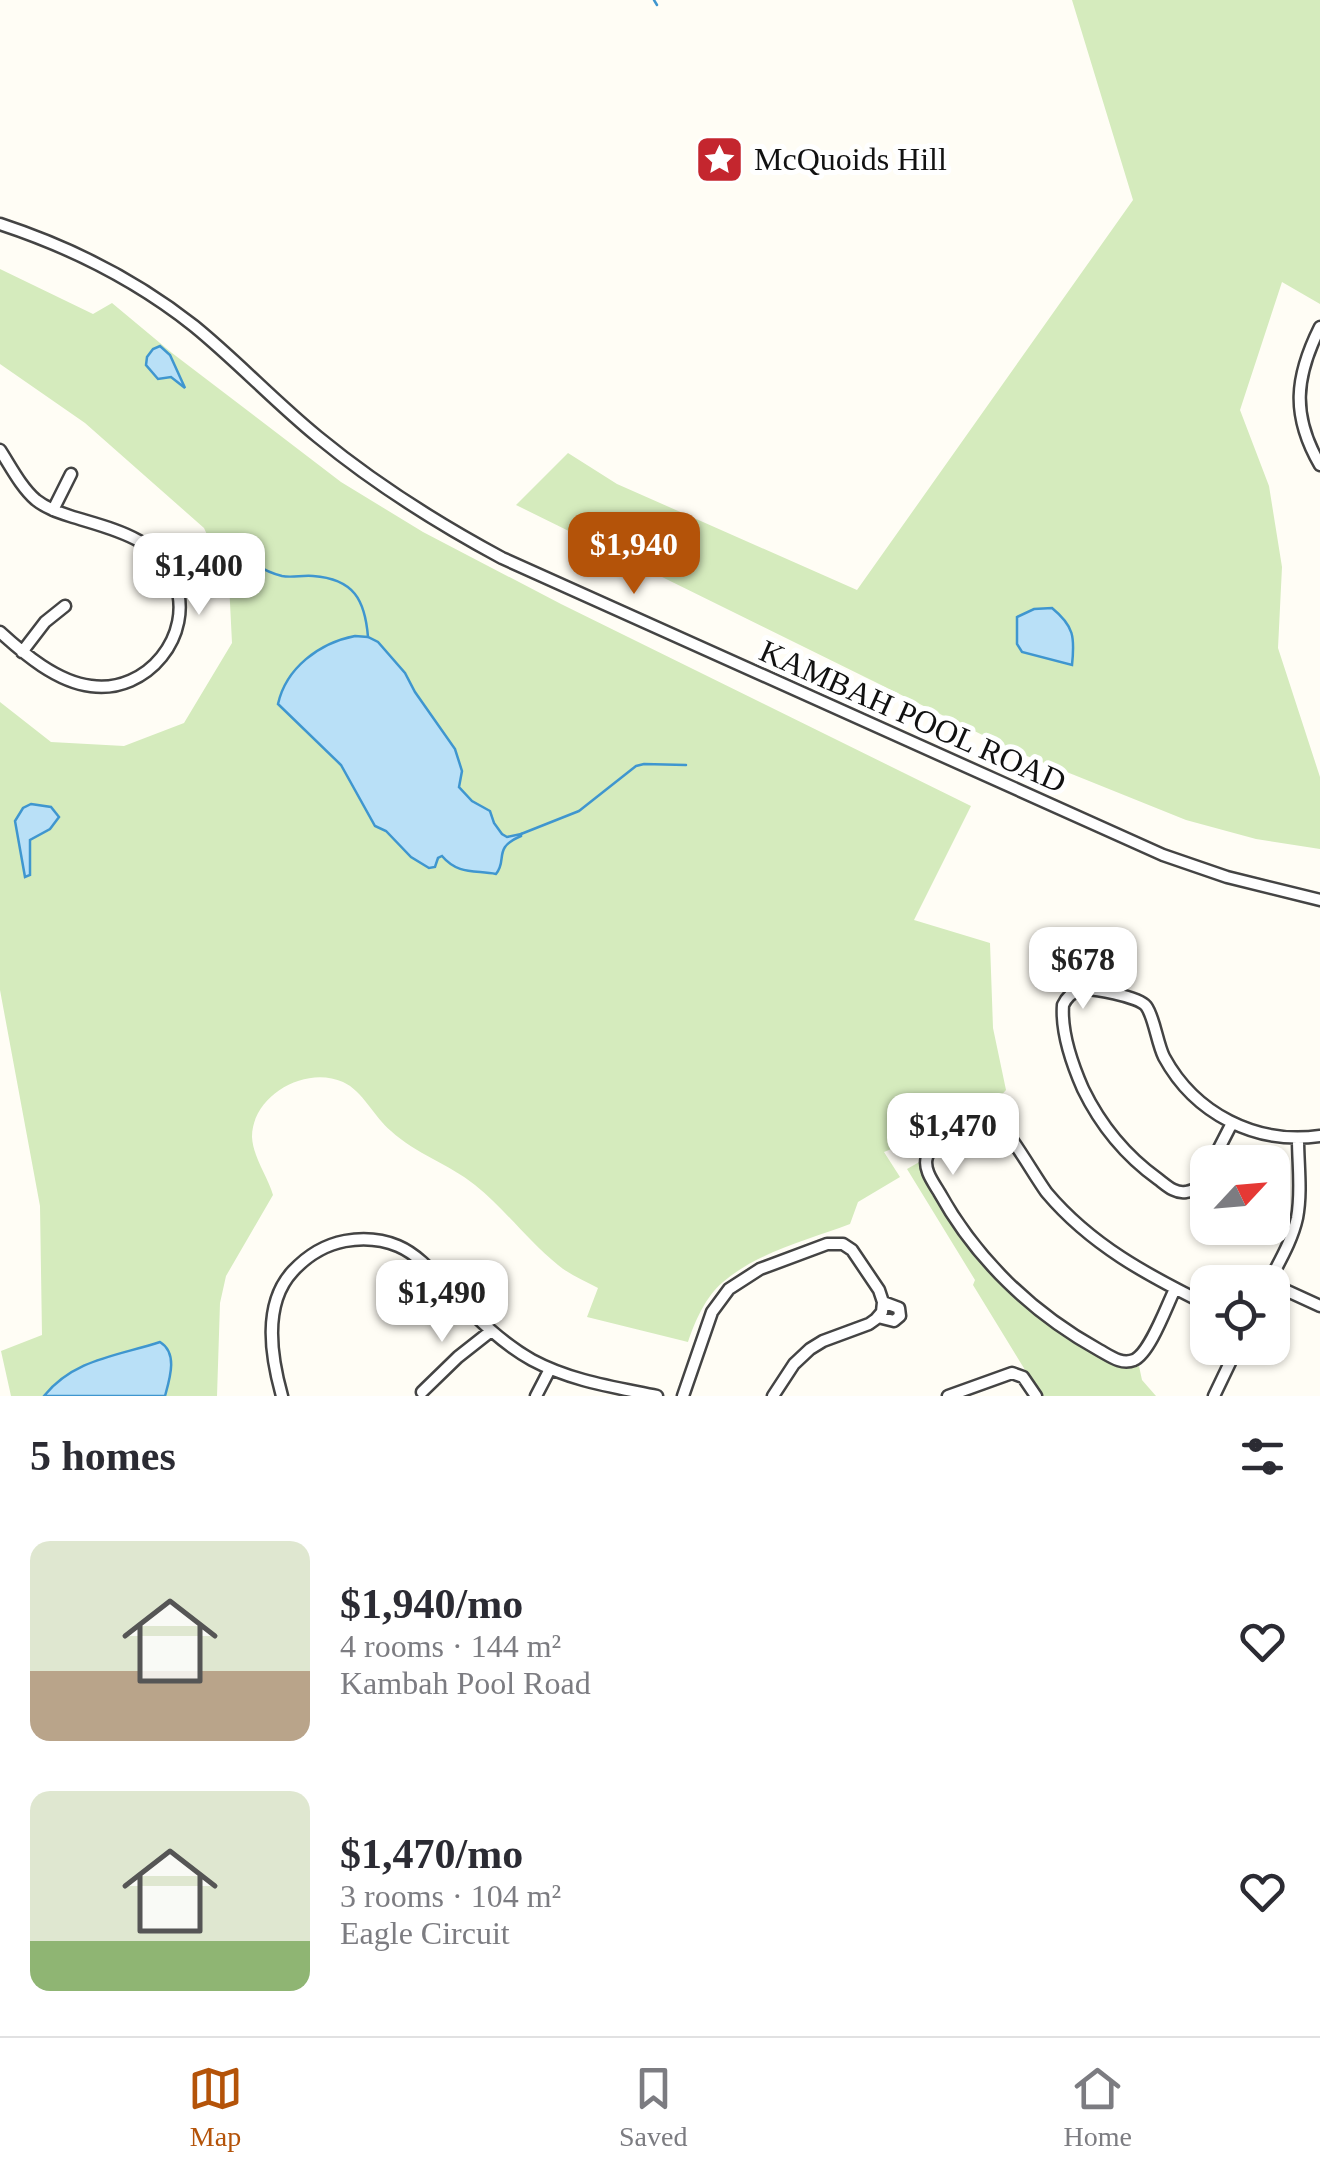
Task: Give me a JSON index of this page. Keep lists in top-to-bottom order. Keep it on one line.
{"streets":{"street":["KAMBAH POOL ROAD"]},"places":{"place":["McQuoids Hill"]},"north":"top right","page":{"price":["$1,940","$1,400","$678","$1,470","$1,490"],"heading":"5 homes","list":[{"name":"$1,940/mo","note":"4 rooms · 144 m² · Kambah Pool Road"},{"name":"$1,470/mo","note":"3 rooms · 104 m² · Eagle Circuit"}],"tabs":["Map","Saved","Home"]}}
